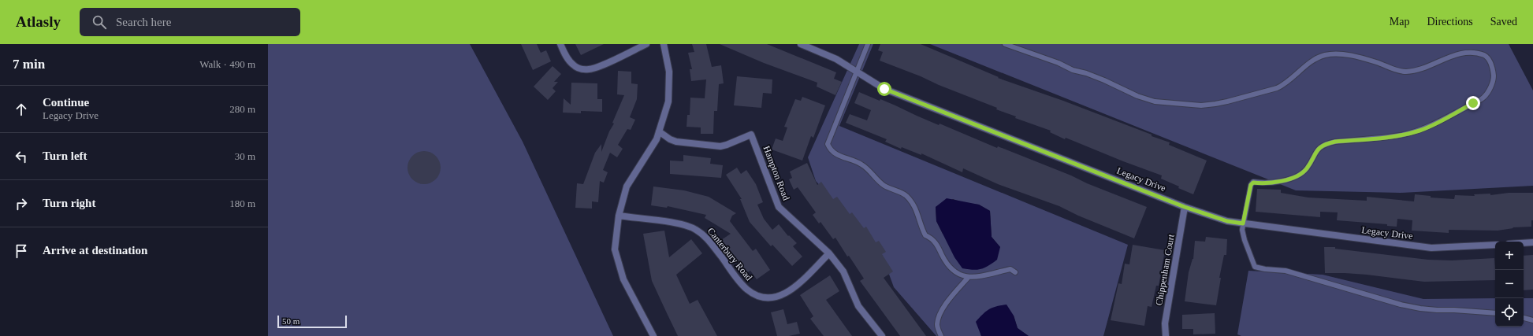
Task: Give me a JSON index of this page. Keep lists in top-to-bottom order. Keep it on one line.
{"streets":{"street":["Hampton Road","Legacy Drive","Canterbury Road","Chippenham Court"]},"crossings":[["Hampton Road","Canterbury Road"],["Legacy Drive","Chippenham Court"]],"scale_bar":"50 m","page":{"header":"Atlasly","search":"Search here","nav":["Map","Directions","Saved"],"heading":["7 min","Walk · 490 m"],"list":[["Continue","Legacy Drive","280 m"],["Turn left","30 m"],["Turn right","180 m"],"Arrive at destination"],"map_buttons":["+","−"],"scale":"50 m"}}
